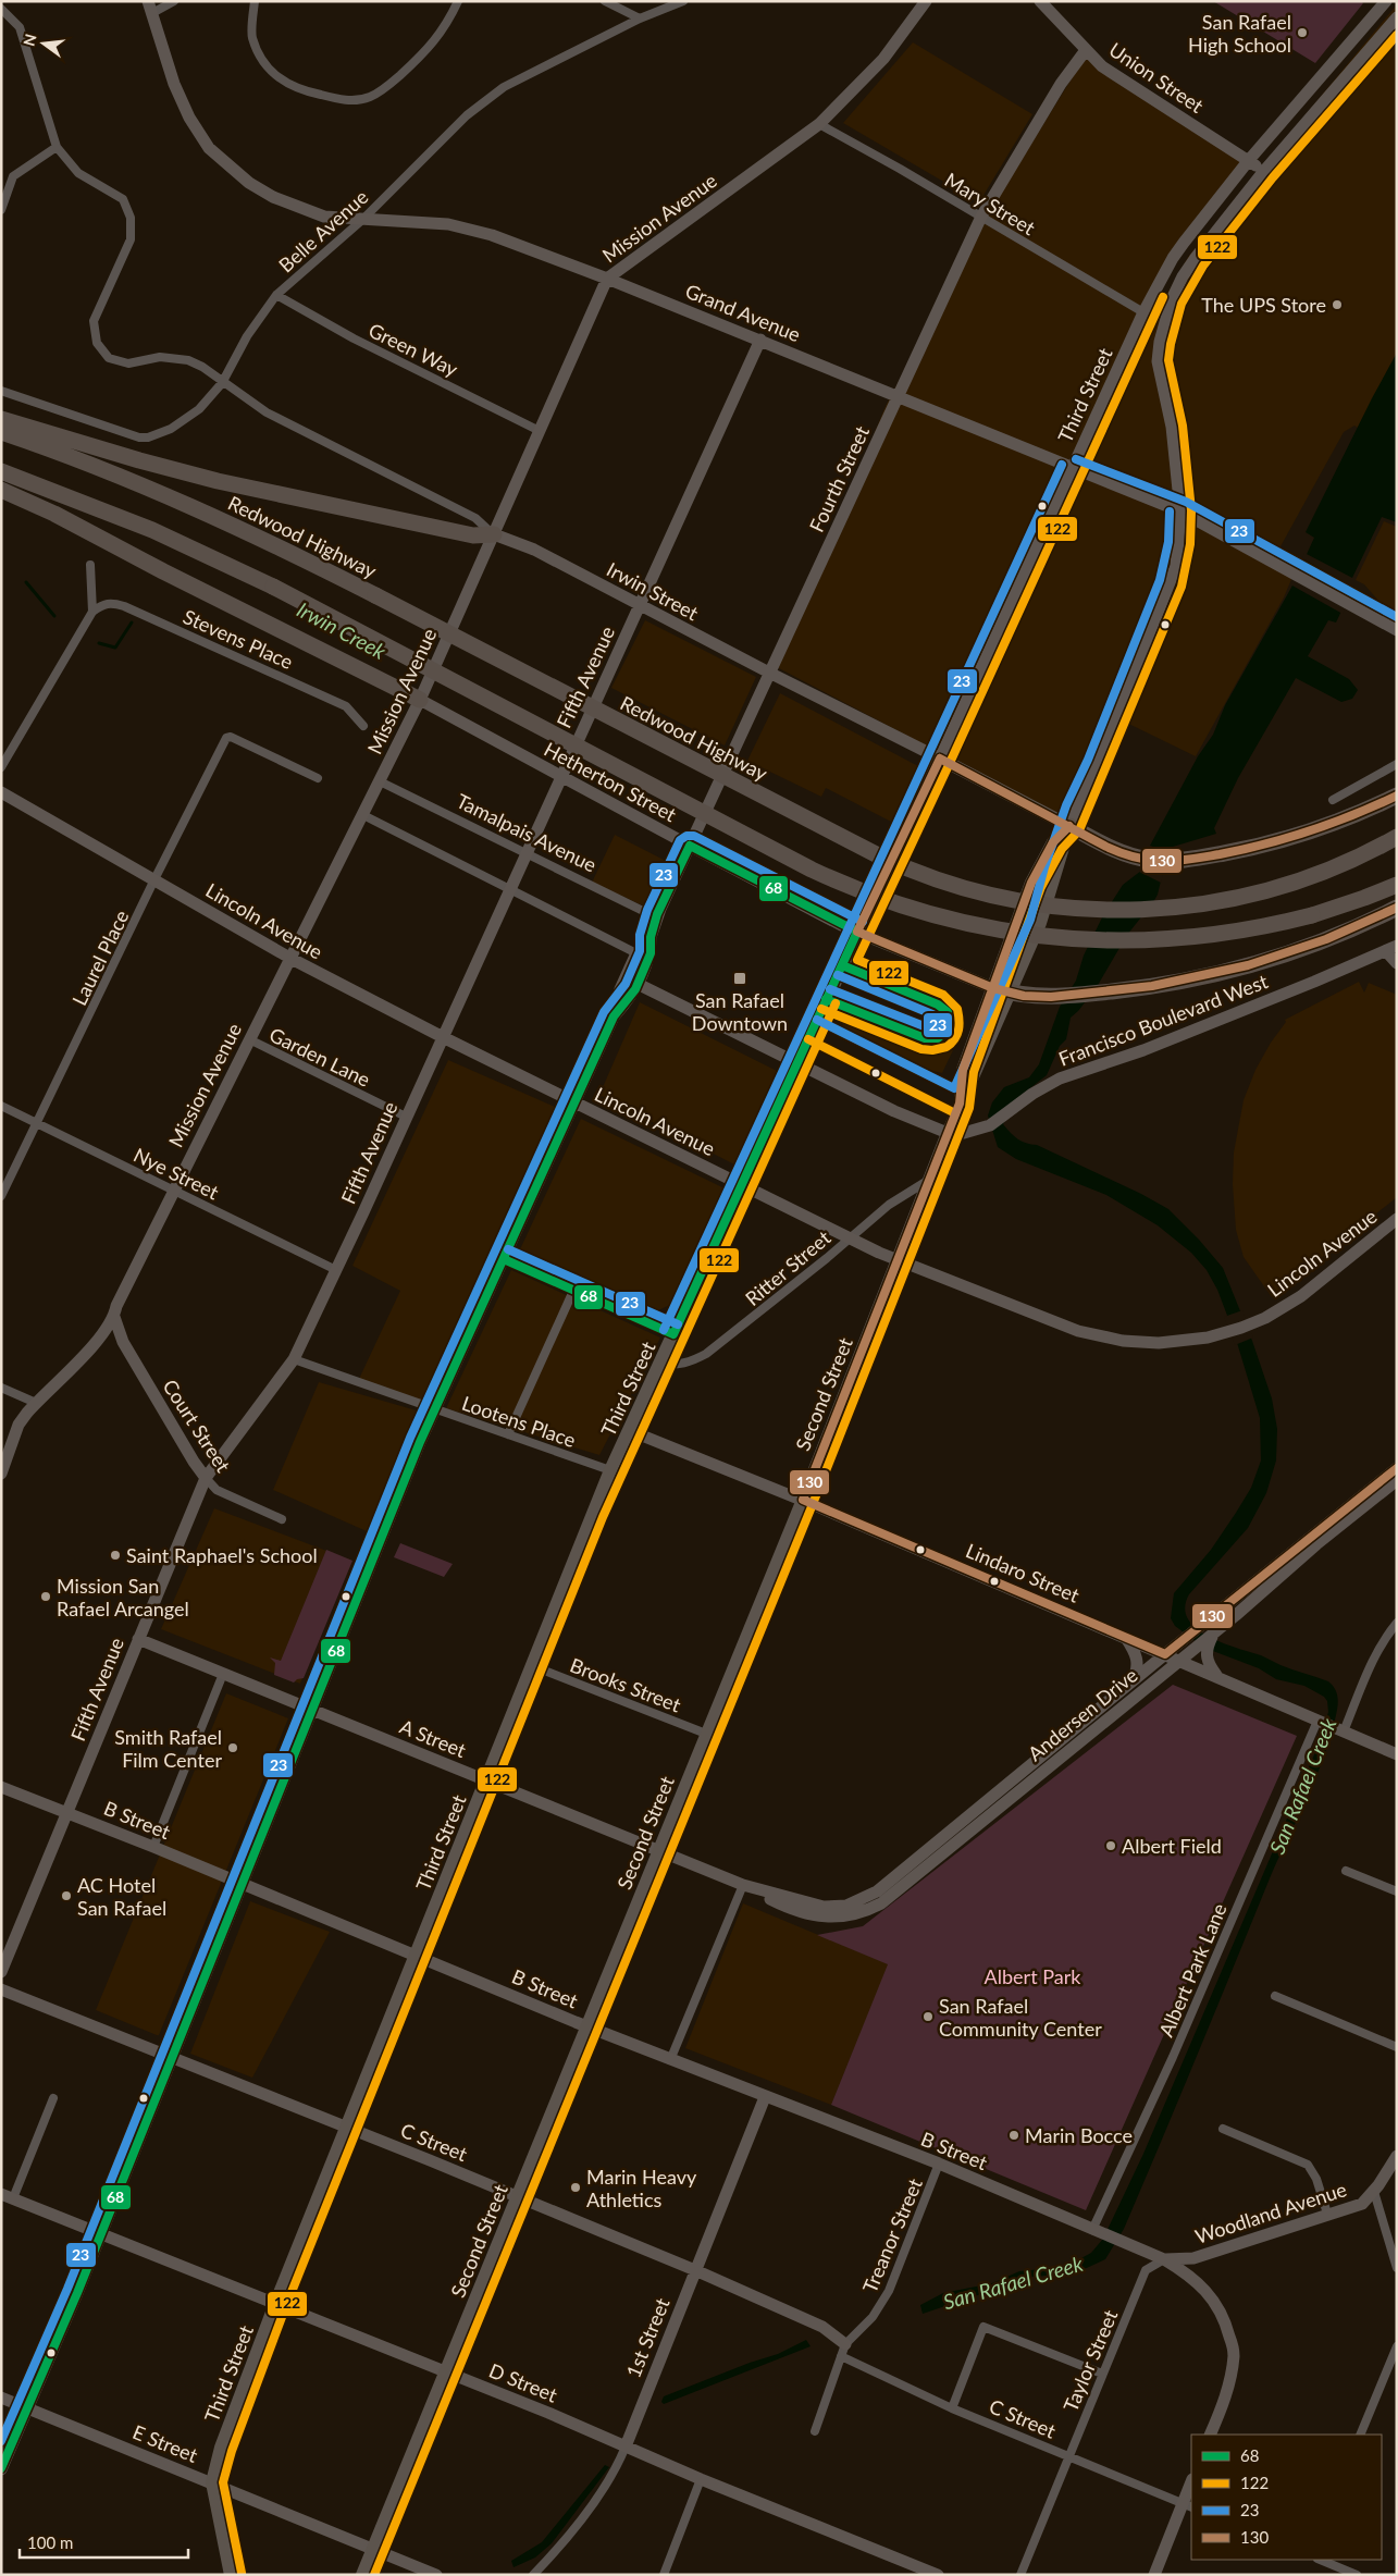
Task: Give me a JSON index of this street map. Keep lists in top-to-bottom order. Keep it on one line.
{"streets":{"highway":["Redwood Highway"],"main road":["Third Street","Irwin Street","Second Street"],"street":["Union Street","Mary Street","Mission Avenue","Belle Avenue","Grand Avenue","Green Way","Fourth Street","Stevens Place","Fifth Avenue","Hetherton Street","Tamalpais Avenue","Lincoln Avenue","Laurel Place","Francisco Boulevard West","Garden Lane","Nye Street","Ritter Street","Lootens Place","Court Street","Lindaro Street","Brooks Street","Andersen Drive","A Street","B Street","Albert Park Lane","C Street","Woodland Avenue","Treanor Street","1st Street","Taylor Street","D Street","E Street"]},"crossings":[["Union Street","Third Street"],["Union Street","Fourth Street"],["Union Street","Second Street"],["Mary Street","Mission Avenue"],["Mary Street","Third Street"],["Mary Street","Fourth Street"],["Mission Avenue","Grand Avenue"],["Mission Avenue","Green Way"],["Mission Avenue","Irwin Street"],["Mission Avenue","Hetherton Street"],["Mission Avenue","Tamalpais Avenue"],["Mission Avenue","Lincoln Avenue"],["Mission Avenue","Garden Lane"],["Mission Avenue","Nye Street"],["Mission Avenue","Court Street"],["Belle Avenue","Grand Avenue"],["Belle Avenue","Green Way"],["Belle Avenue","Irwin Street"],["Grand Avenue","Third Street"],["Grand Avenue","Fourth Street"],["Grand Avenue","Fifth Avenue"],["Grand Avenue","Second Street"],["Third Street","Irwin Street"],["Third Street","Hetherton Street"],["Third Street","Lincoln Avenue"],["Third Street","Ritter Street"],["Third Street","Lootens Place"],["Third Street","Lindaro Street"],["Third Street","Brooks Street"],["Third Street","A Street"],["Third Street","B Street"],["Third Street","C Street"],["Third Street","D Street"],["Third Street","E Street"],["Fourth Street","Irwin Street"],["Fourth Street","Hetherton Street"],["Fourth Street","Tamalpais Avenue"],["Fourth Street","Lincoln Avenue"],["Fourth Street","Lootens Place"],["Fourth Street","A Street"],["Fourth Street","B Street"],["Fourth Street","C Street"],["Fourth Street","D Street"],["Fourth Street","E Street"],["Irwin Street","Fifth Avenue"],["Irwin Street","Second Street"],["Fifth Avenue","Hetherton Street"],["Fifth Avenue","Tamalpais Avenue"],["Fifth Avenue","Lincoln Avenue"],["Fifth Avenue","Garden Lane"],["Fifth Avenue","Nye Street"],["Fifth Avenue","Lootens Place"],["Fifth Avenue","Court Street"],["Fifth Avenue","A Street"],["Fifth Avenue","B Street"],["Hetherton Street","Second Street"],["Lincoln Avenue","Laurel Place"],["Lincoln Avenue","Ritter Street"],["Lincoln Avenue","Second Street"],["Laurel Place","Nye Street"],["Francisco Boulevard West","Second Street"],["Ritter Street","Second Street"],["Second Street","Lindaro Street"],["Second Street","Brooks Street"],["Second Street","A Street"],["Second Street","B Street"],["Second Street","C Street"],["Second Street","D Street"],["Second Street","E Street"],["Lindaro Street","Andersen Drive"],["Lindaro Street","Albert Park Lane"],["Andersen Drive","A Street"],["B Street","Albert Park Lane"],["B Street","Woodland Avenue"],["B Street","Treanor Street"],["B Street","1st Street"],["B Street","Taylor Street"],["C Street","Treanor Street"],["C Street","1st Street"],["C Street","Taylor Street"],["Woodland Avenue","Taylor Street"],["1st Street","D Street"]],"water":["Irwin Creek","San Rafael Creek"],"parks":["Albert Park"],"places":{"other":["San Rafael High School","The UPS Store","Saint Raphael's School","Mission San Rafael Arcangel","Smith Rafael Film Center","Albert Field","AC Hotel San Rafael","San Rafael Community Center","Marin Bocce","Marin Heavy Athletics"],"transit":["San Rafael Downtown"]},"lines":["transit line 122","transit line 23","transit line 130","transit line 68"],"legend":["68","122","23","130"],"scale_bar":"100 m","north":"left"}
